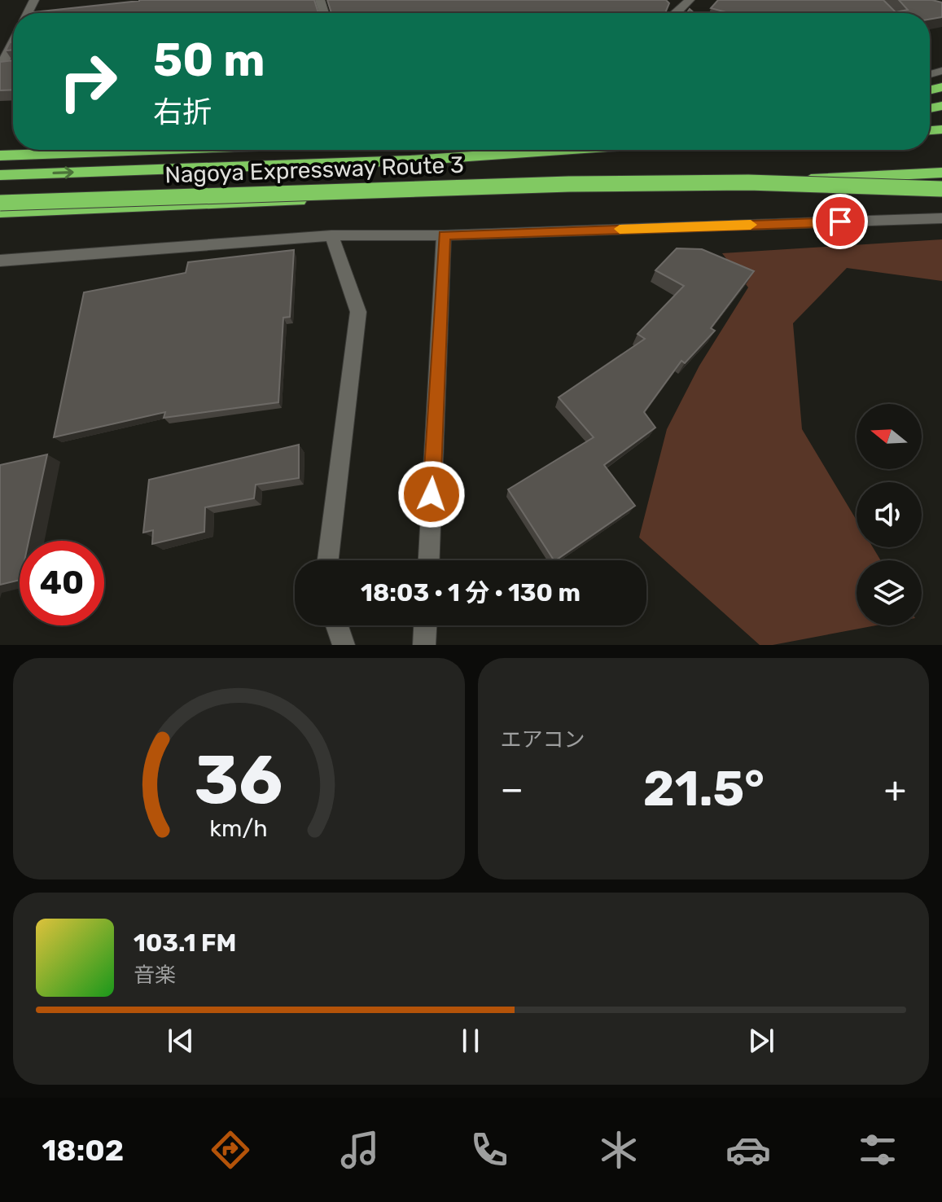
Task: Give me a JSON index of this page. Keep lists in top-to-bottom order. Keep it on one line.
{"streets":{"highway":["Nagoya Expressway Route 3"]},"north":"left","page":{"turn":["50 m","右折"],"limit":"40","trip":"18:03 · 1 分 · 130 m","tile":"エアコン","heat":["−","21.5°","+"],"song":["103.1 FM","音楽"],"tabs":"18:02","gauge":["36","km/h"]}}
